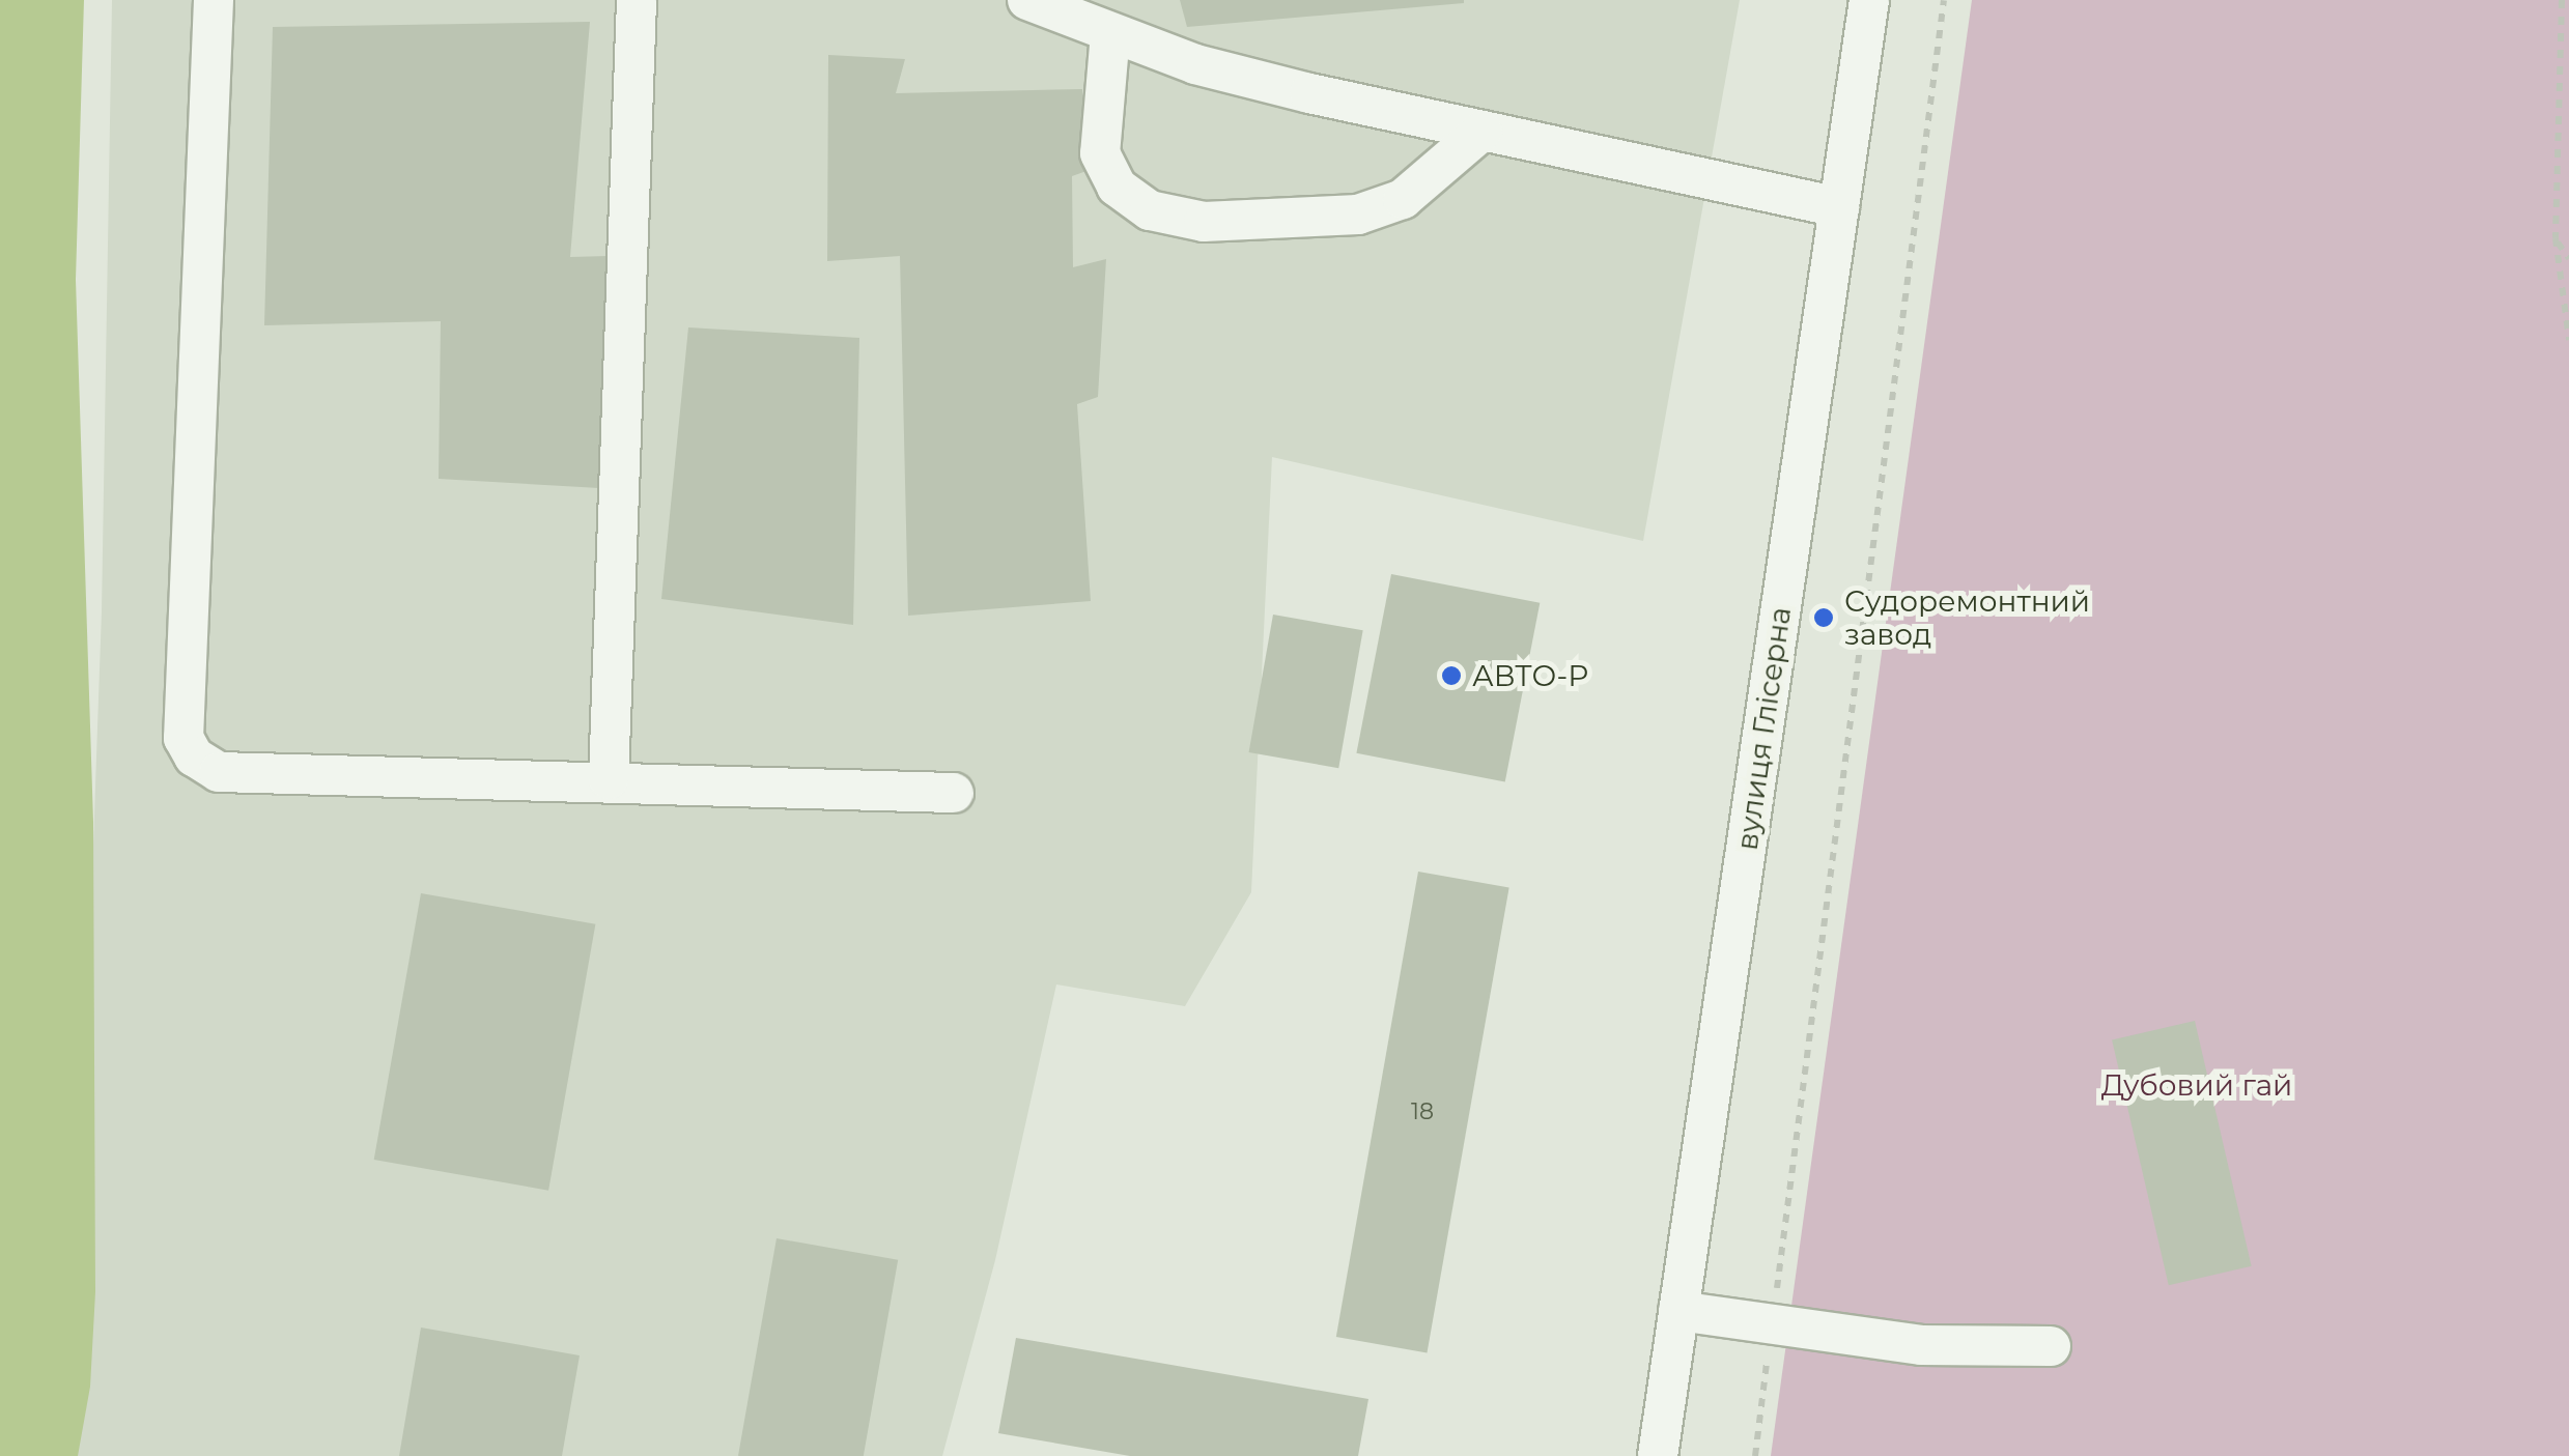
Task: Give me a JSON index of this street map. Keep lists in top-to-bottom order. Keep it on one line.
{"streets":{"street":["вулиця Глісерна"]},"parks":["Дубовий гай"],"places":["Судоремонтний завод","АВТО-Р"],"house_numbers":["18"]}
